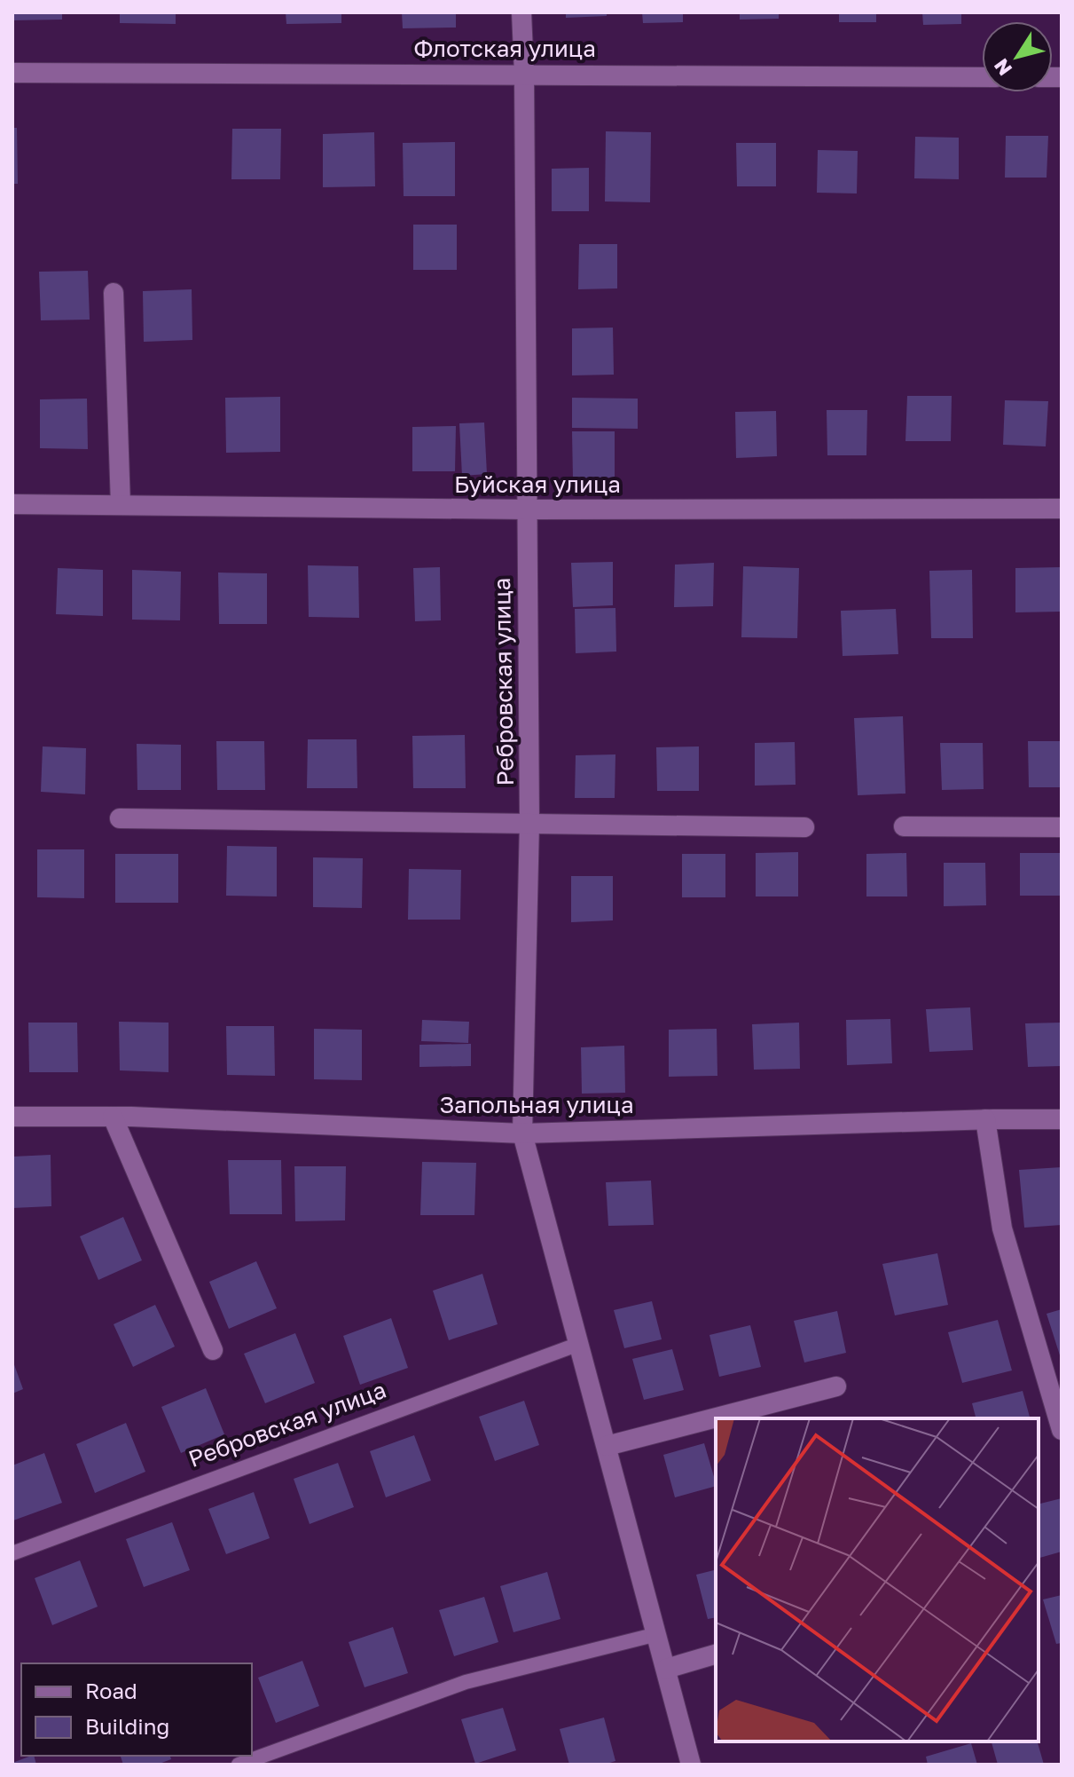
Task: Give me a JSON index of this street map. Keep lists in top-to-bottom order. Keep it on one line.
{"streets":{"street":["Флотская улица","Буйская улица","Ребровская улица","Запольная улица"]},"crossings":[["Флотская улица","Ребровская улица"],["Буйская улица","Ребровская улица"],["Ребровская улица","Запольная улица"]],"legend":["Road","Building"],"north":"bottom left"}
